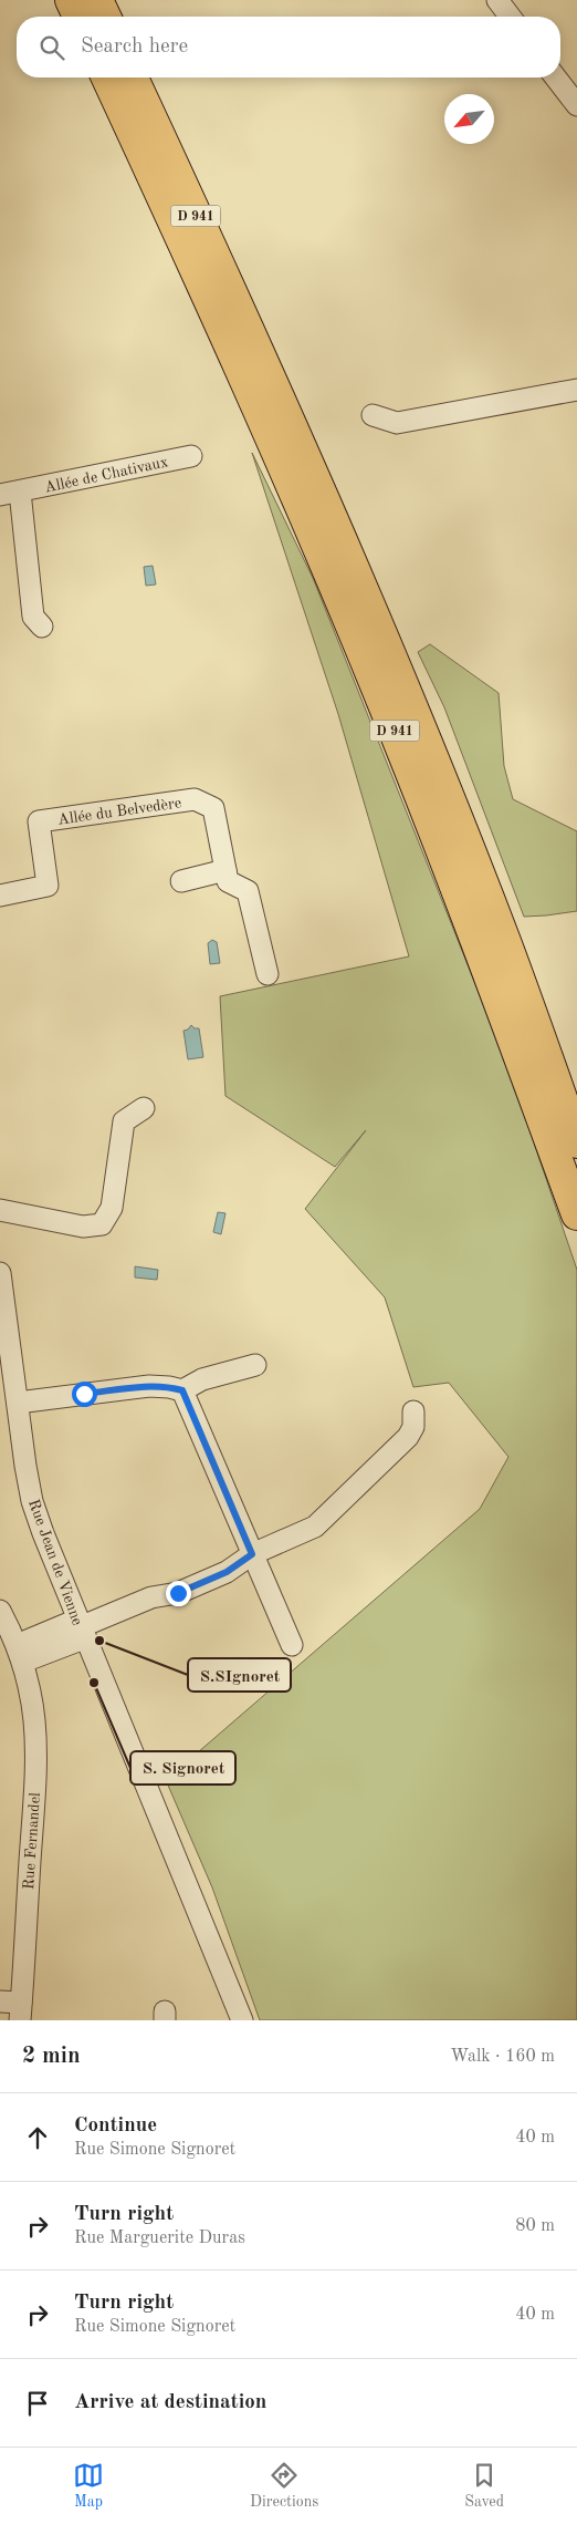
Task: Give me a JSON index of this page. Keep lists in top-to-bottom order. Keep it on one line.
{"streets":{"highway":["D 941"],"street":["Allée de Chativaux","Allée du Belvedère","Rue Jean de Vienne","Rue Fernandel"]},"places":["S.SIgnoret","S. Signoret"],"north":"bottom left","page":{"search":"Search here","heading":["2 min","Walk · 160 m"],"list":[["Continue","Rue Simone Signoret","40 m"],["Turn right","Rue Marguerite Duras","80 m"],["Turn right","Rue Simone Signoret","40 m"],"Arrive at destination"],"nav":["Map","Directions","Saved"]}}
